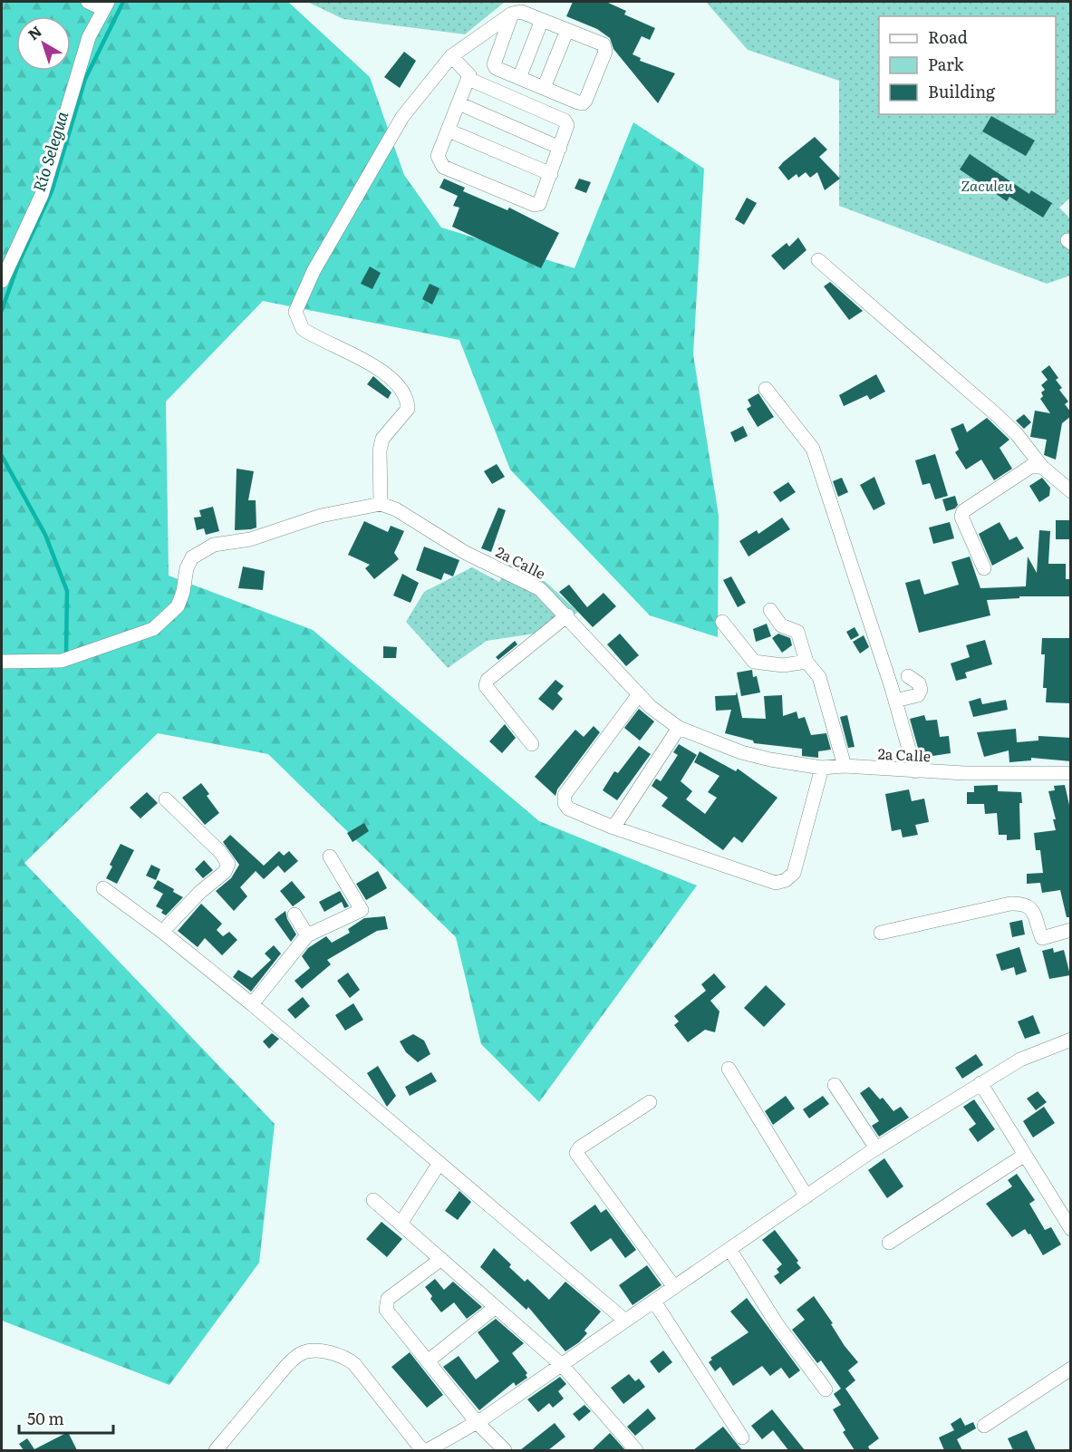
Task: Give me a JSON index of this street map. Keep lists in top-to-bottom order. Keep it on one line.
{"streets":{"street":["2a Calle"]},"water":["Río Selegua"],"parks":["Zaculeu"],"legend":["Road","Park","Building"],"scale_bar":"50 m","north":"top left"}
